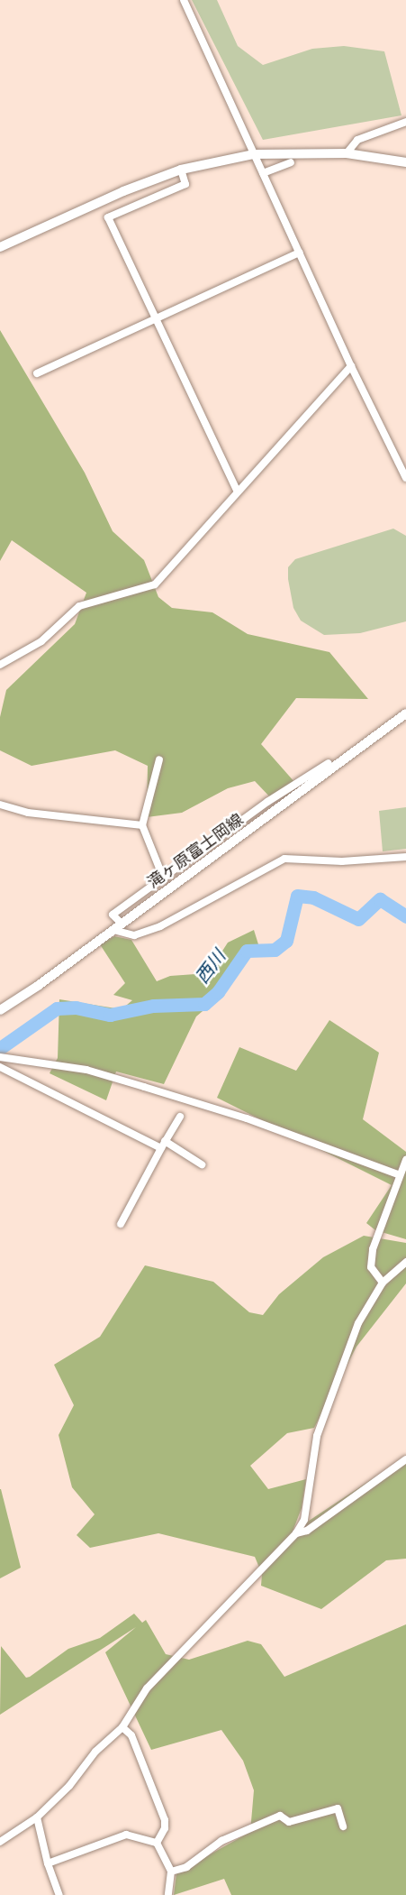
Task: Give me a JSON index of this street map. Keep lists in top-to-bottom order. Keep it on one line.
{"streets":{"main road":["滝ヶ原富士岡線"]},"water":["西川"]}
